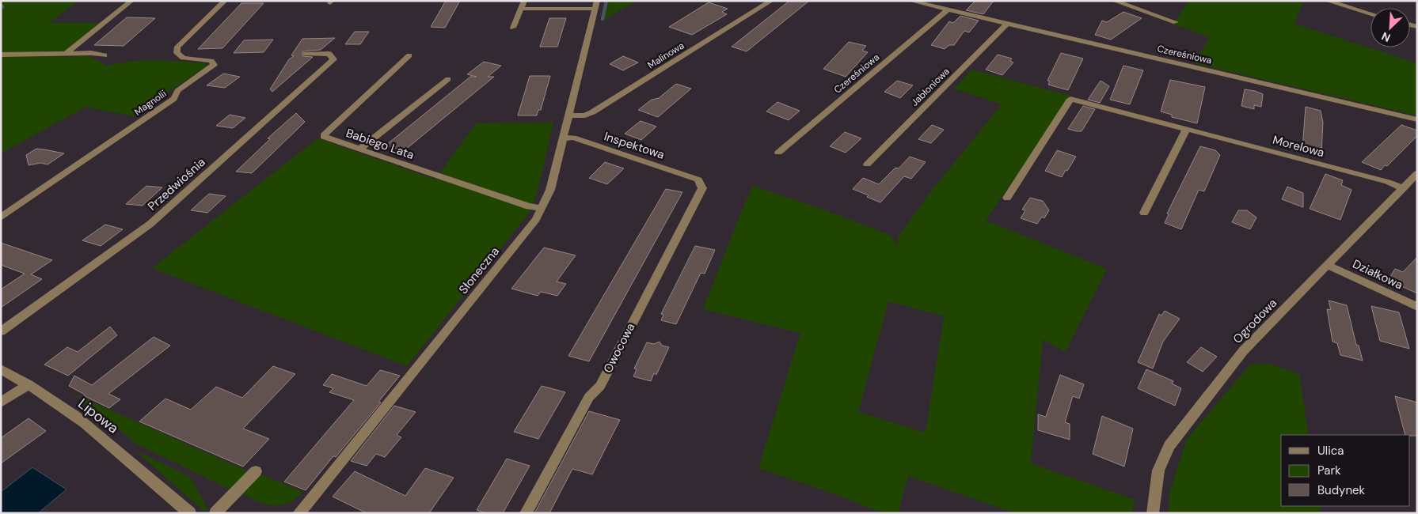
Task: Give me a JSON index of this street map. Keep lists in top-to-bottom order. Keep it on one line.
{"streets":{"street":["Czereśniowa","Malinowa","Jabłoniowa","Magnolii","Babiego Lata","Inspektowa","Morelowa","Przedwiośnia","Słoneczna","Działkowa","Ogrodowa","Owocowa","Lipowa"]},"crossings":[["Czereśniowa","Jabłoniowa"],["Malinowa","Słoneczna"],["Babiego Lata","Słoneczna"],["Inspektowa","Słoneczna"],["Inspektowa","Owocowa"],["Morelowa","Ogrodowa"],["Działkowa","Ogrodowa"]],"legend":["Ulica","Park","Budynek"],"north":"bottom left"}
